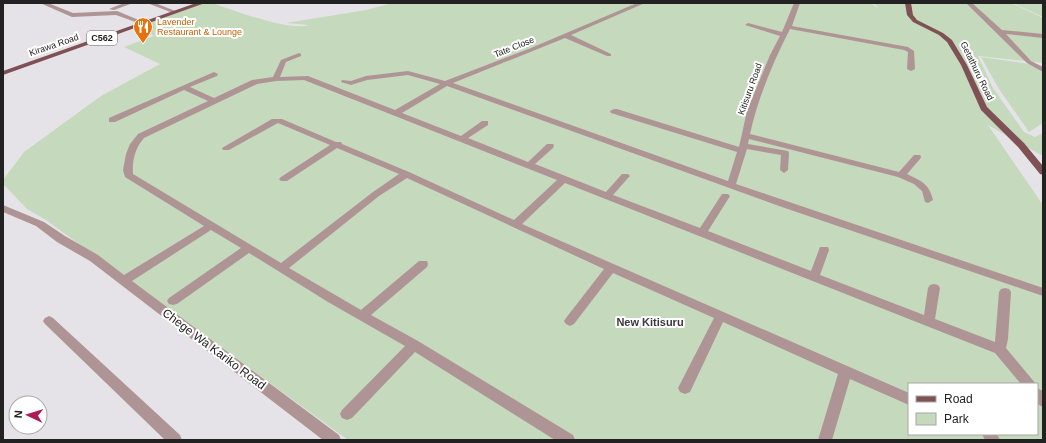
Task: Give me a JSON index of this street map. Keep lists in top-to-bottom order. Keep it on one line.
{"streets":{"main road":["C562","Kirawa Road","Getathuru Road"],"street":["Tate Close","Kitisuru Road","Chege Wa Kariko Road"]},"districts":["New Kitisuru"],"places":{"restaurant":["Lavender Restaurant & Lounge"]},"legend":["Road","Park"],"north":"left"}
